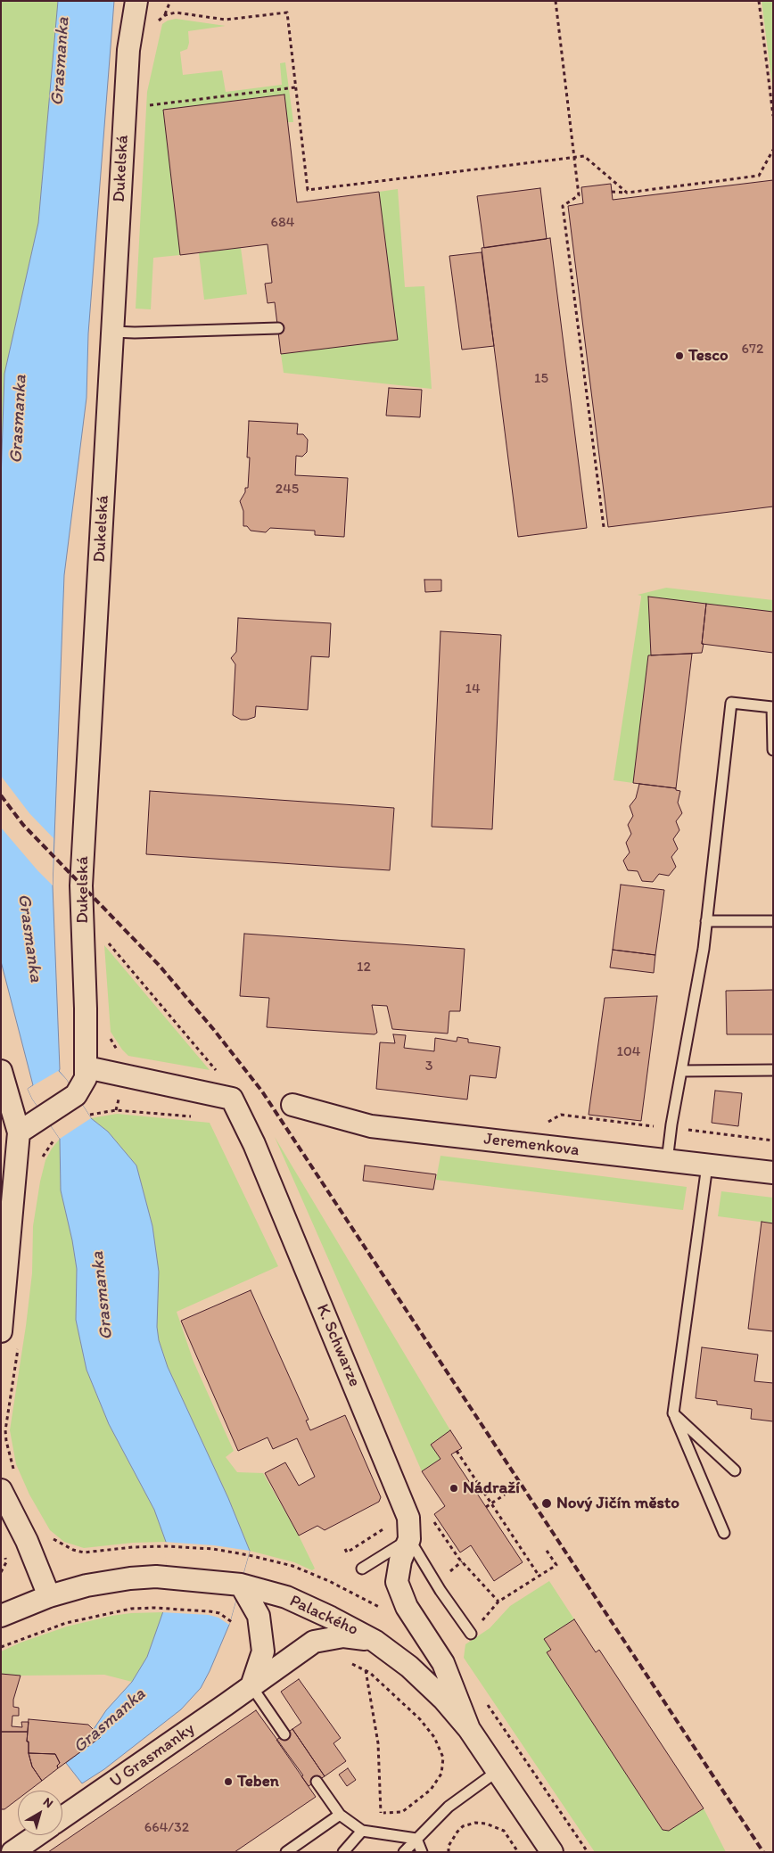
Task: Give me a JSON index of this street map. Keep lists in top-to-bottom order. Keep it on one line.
{"streets":{"street":["Dukelská","Jeremenkova","K. Schwarze","Palackého","U Grasmanky"]},"crossings":[["Dukelská","K. Schwarze"],["K. Schwarze","Palackého"],["Palackého","U Grasmanky"]],"water":["Grasmanka"],"places":["Tesco","Nádraží","Nový Jičín město","Teben"],"house_numbers":["684","672","15","245","14","12","104","3","664/32"],"north":"top right"}
